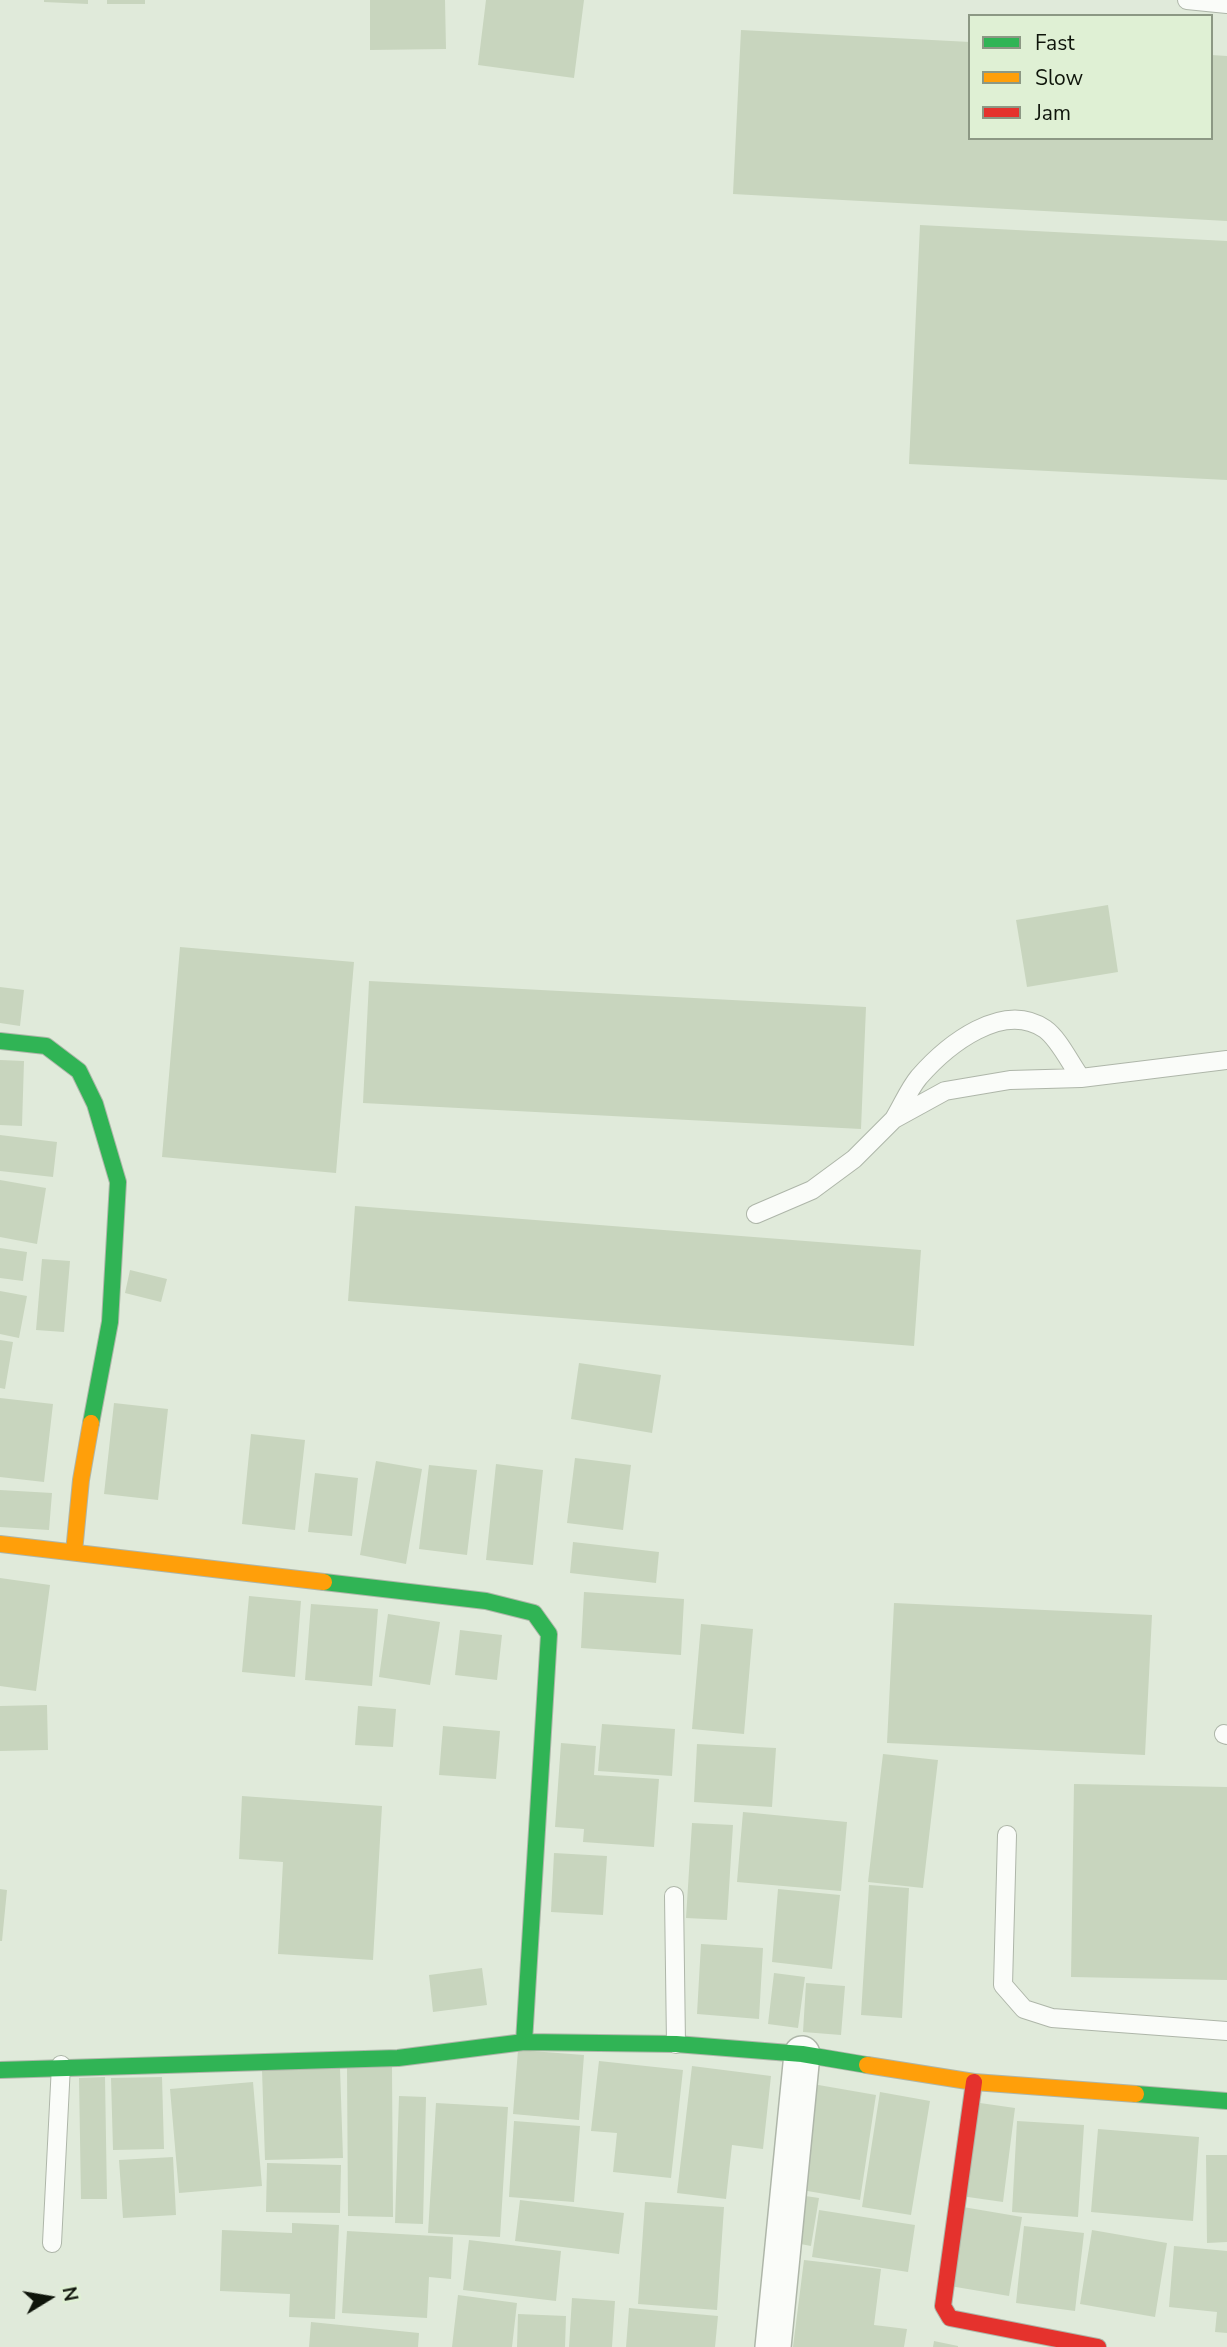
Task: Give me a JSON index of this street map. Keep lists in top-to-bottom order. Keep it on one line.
{"legend":["Fast","Slow","Jam"],"north":"right"}
